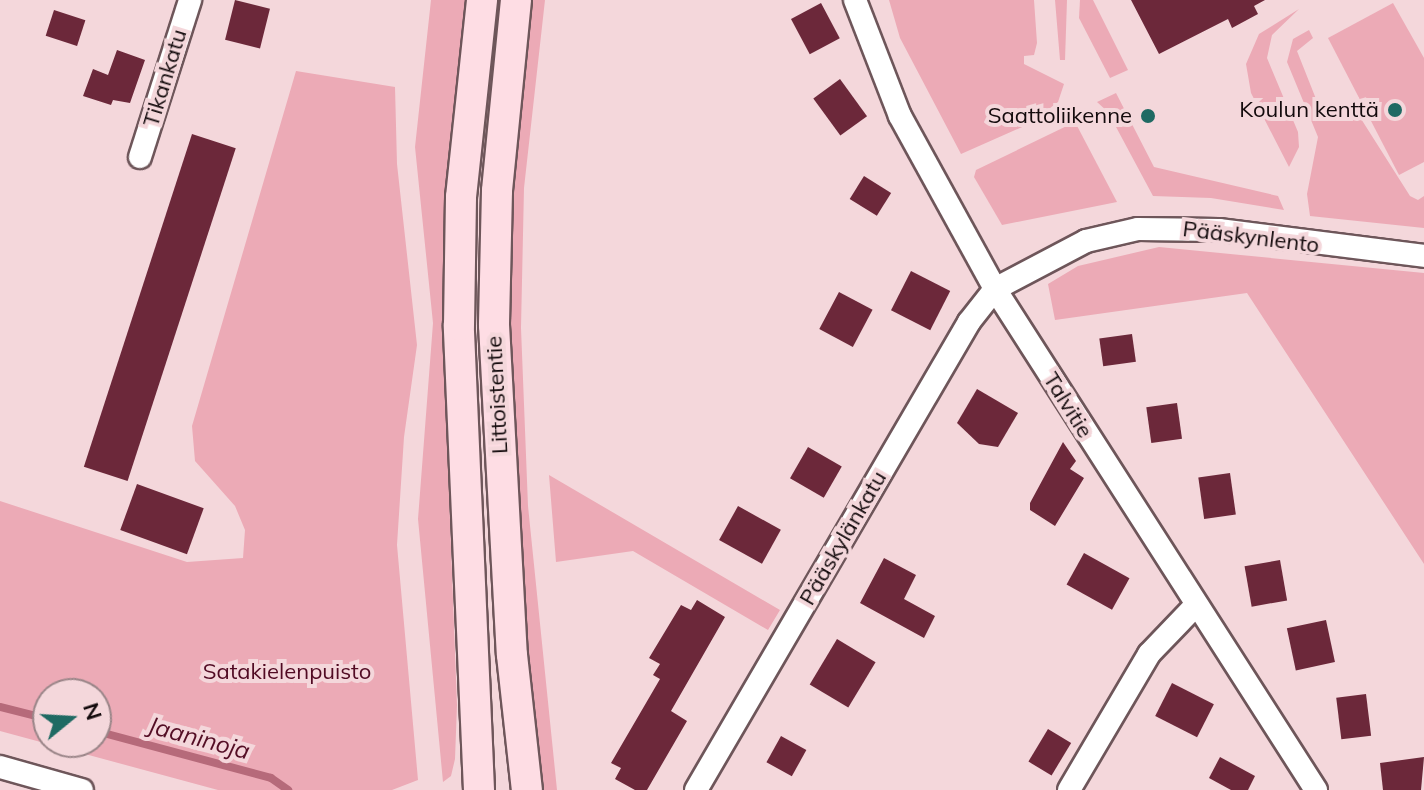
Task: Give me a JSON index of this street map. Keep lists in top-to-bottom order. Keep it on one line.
{"streets":{"main road":["Littoistentie"],"street":["Tikankatu","Pääskynlento","Talvitie","Pääskylänkatu"]},"crossings":[["Pääskynlento","Talvitie"],["Pääskynlento","Pääskylänkatu"],["Talvitie","Pääskylänkatu"]],"water":["Jaaninoja"],"parks":["Satakielenpuisto"],"places":["Koulun kenttä","Saattoliikenne"],"north":"right"}
